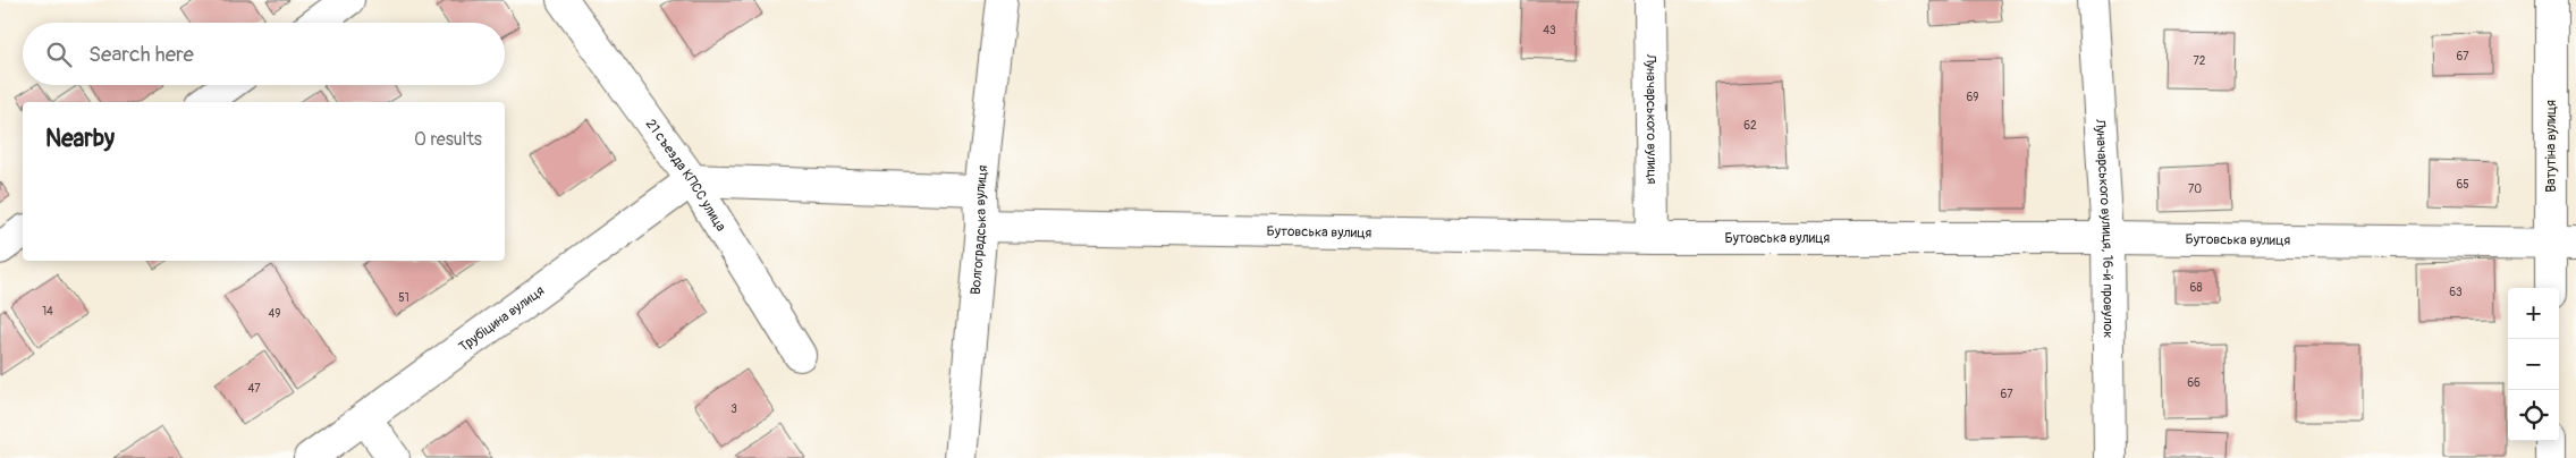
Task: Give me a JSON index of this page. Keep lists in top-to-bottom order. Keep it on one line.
{"streets":{"street":["Луначарського вулиця","Ватутіна вулиця","21 съезда КПСС улица","Волгоградська вулиця","Луначарського вулиця, 16-й провулок","Бутовська вулиця","Трубіцина вулиця"]},"crossings":[["Луначарського вулиця","Бутовська вулиця"],["Ватутіна вулиця","Бутовська вулиця"],["21 съезда КПСС улица","Трубіцина вулиця"],["Волгоградська вулиця","Бутовська вулиця"],["Луначарського вулиця, 16-й провулок","Бутовська вулиця"]],"house_numbers":["43","67","72","69","62","65","70","68","63","51","14","49","66","47","67","3"],"page":{"search":"Search here","heading":["Nearby","0 results"],"map_buttons":["+","−"]}}
